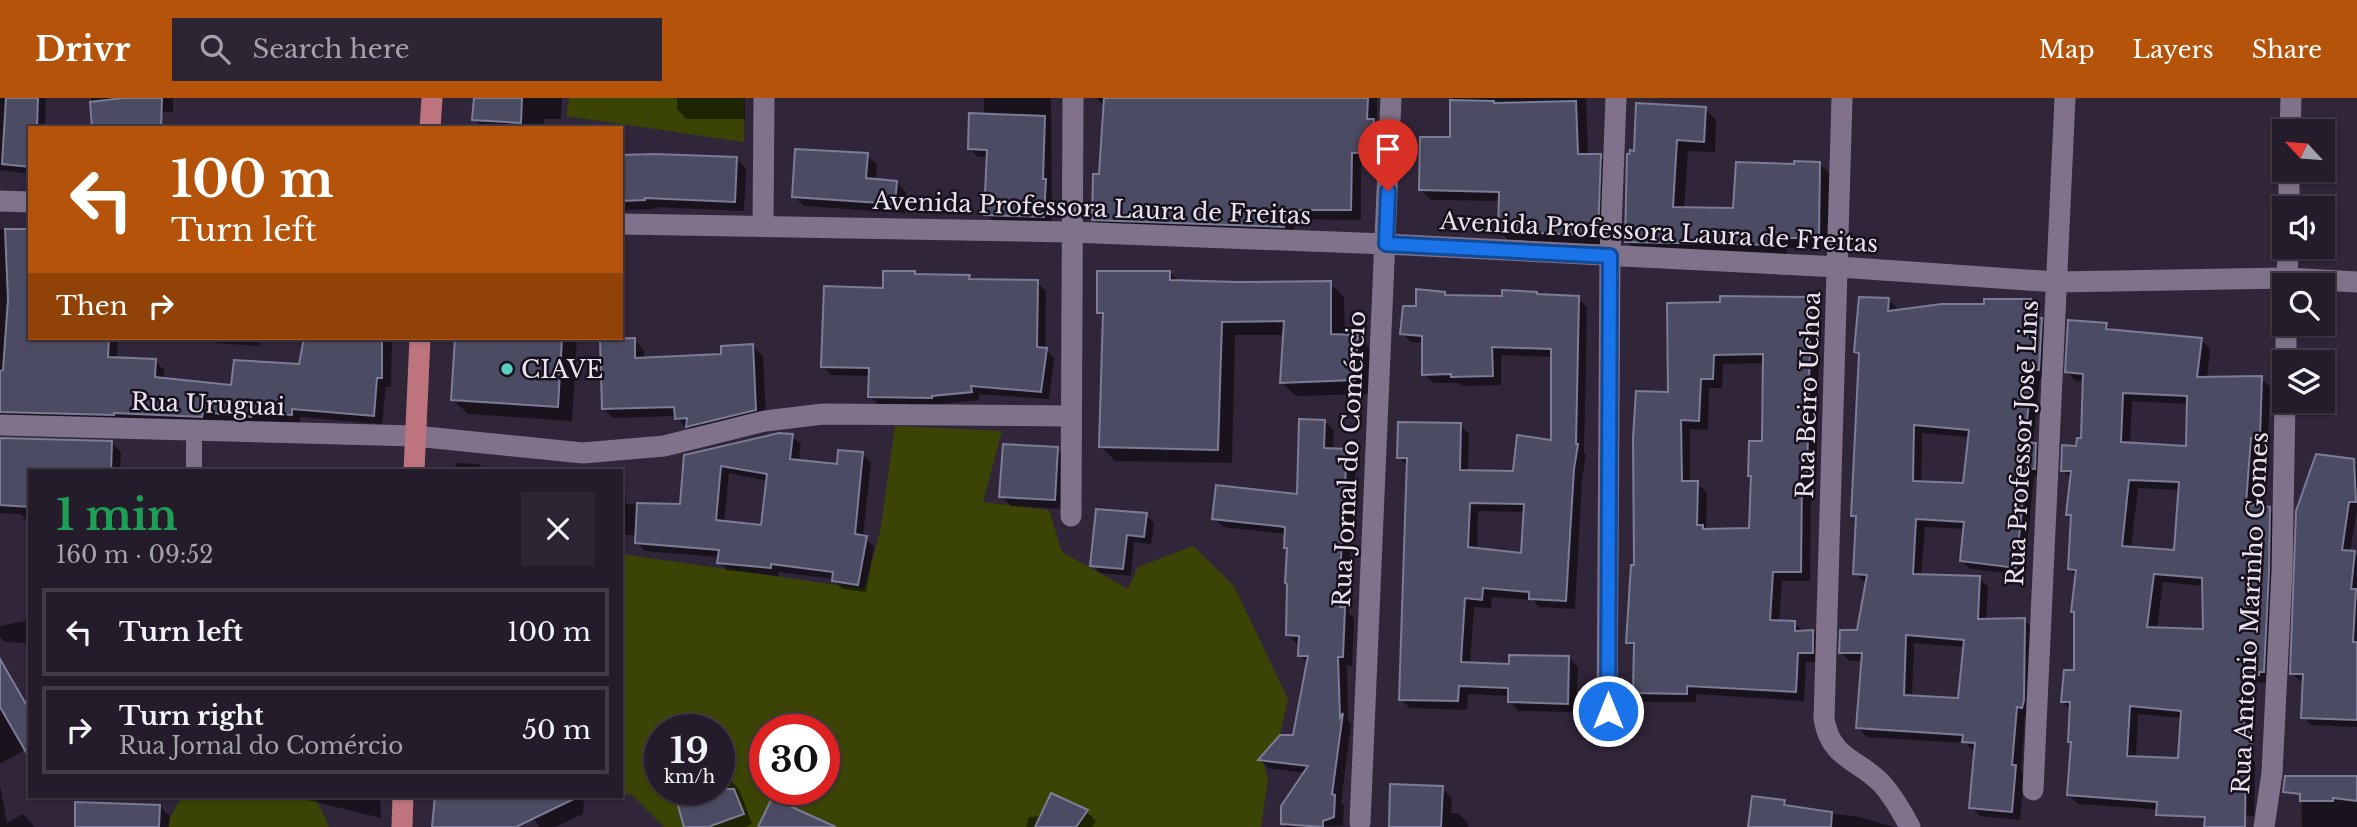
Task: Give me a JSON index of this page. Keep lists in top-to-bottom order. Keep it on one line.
{"streets":{"street":["Avenida Professora Laura de Freitas","Rua Beiro Uchoa","Rua Uruguai","Rua Professor Jose Lins","Rua Jornal do Comércio","Rua Antonio Marinho Gomes"]},"crossings":[["Avenida Professora Laura de Freitas","Rua Beiro Uchoa"],["Avenida Professora Laura de Freitas","Rua Professor Jose Lins"],["Avenida Professora Laura de Freitas","Rua Jornal do Comércio"]],"places":["CIAVE"],"north":"top left","page":{"header":"Drivr","search":"Search here","nav":["Map","Layers","Share"],"turn":["100 m","Turn left"],"then":"Then","heading":["1 min","160 m · 09:52"],"list":[{"name":"Turn left","value":"100 m"},{"name":"Turn right","note":"Rua Jornal do Comércio","value":"50 m"}],"speed":"19 km/h","limit":"30"}}
